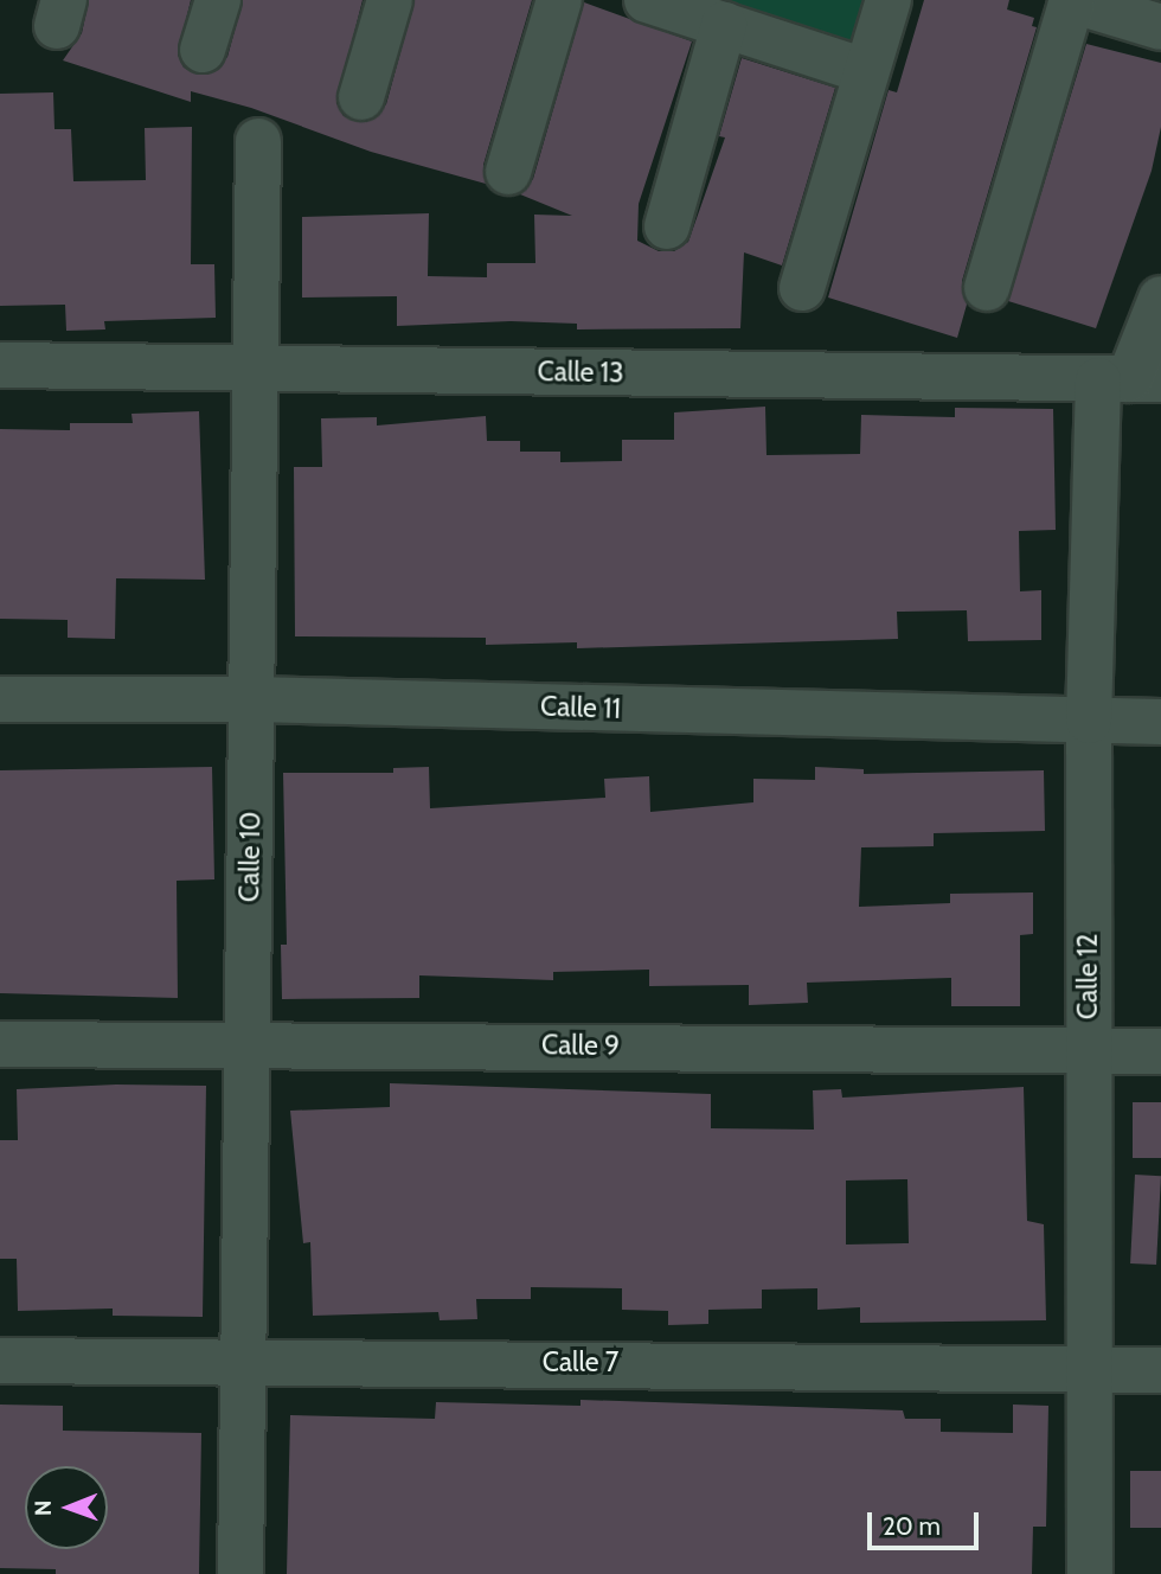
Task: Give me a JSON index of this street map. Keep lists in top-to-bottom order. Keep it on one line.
{"streets":{"street":["Calle 13","Calle 11","Calle 10","Calle 12","Calle 9","Calle 7"]},"crossings":[["Calle 13","Calle 10"],["Calle 13","Calle 12"],["Calle 11","Calle 10"],["Calle 11","Calle 12"],["Calle 10","Calle 9"],["Calle 10","Calle 7"],["Calle 12","Calle 9"],["Calle 12","Calle 7"]],"scale_bar":"20 m","north":"left"}
